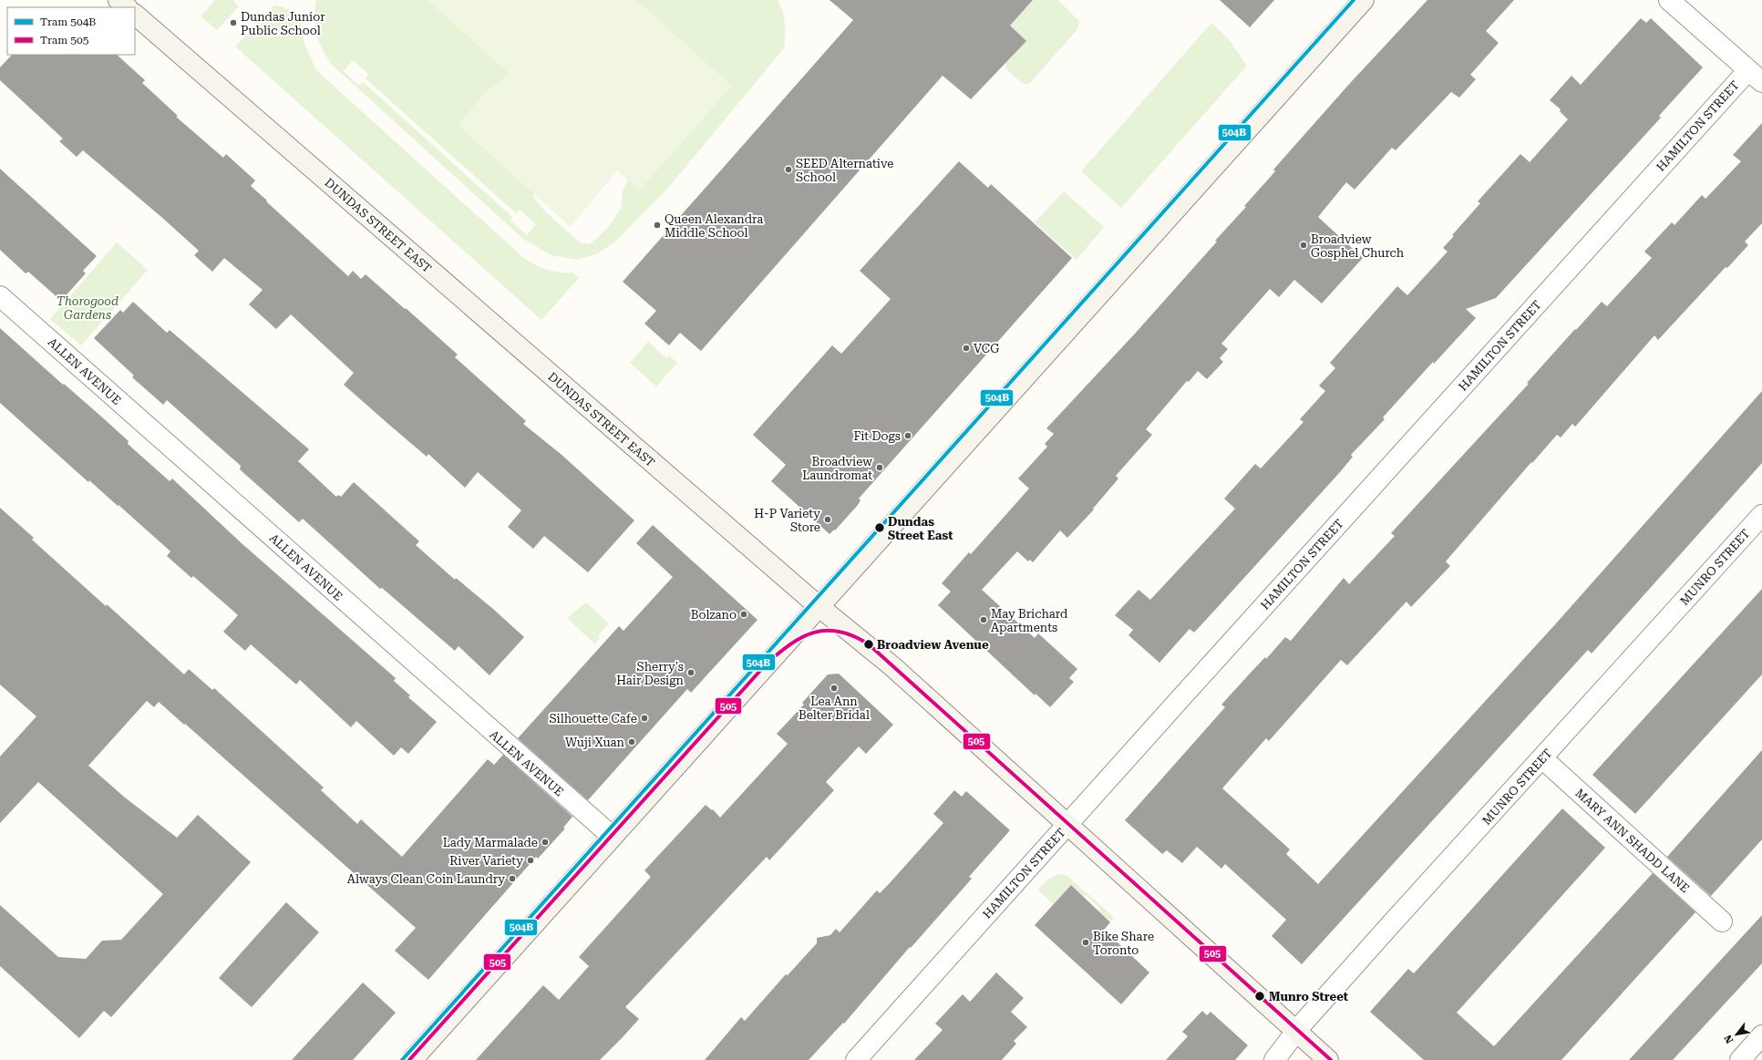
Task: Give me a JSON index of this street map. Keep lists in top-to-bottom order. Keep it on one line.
{"streets":{"street":["HAMILTON STREET","DUNDAS STREET EAST","ALLEN AVENUE","MUNRO STREET","MARY ANN SHADD LANE"]},"crossings":[["HAMILTON STREET","DUNDAS STREET EAST"],["DUNDAS STREET EAST","MUNRO STREET"],["MUNRO STREET","MARY ANN SHADD LANE"]],"parks":["Thorogood Gardens"],"places":["Dundas Junior Public School","SEED Alternative School","Queen Alexandra Middle School","Broadview Gosphel Church","VCG","Fit Dogs","Broadview Laundromat","H-P Variety Store","Dundas Street East","Bolzano","May Brichard Apartments","Broadview Avenue","Sherry's Hair Design","Lea Ann Belter Bridal","Silhouette Cafe","Wuji Xuan","Lady Marmalade","River Variety","Always Clean Coin Laundry","Bike Share Toronto","Munro Street"],"lines":["tram line 504B","tram line 505"],"legend":["Tram 504B","Tram 505"],"north":"bottom left"}
